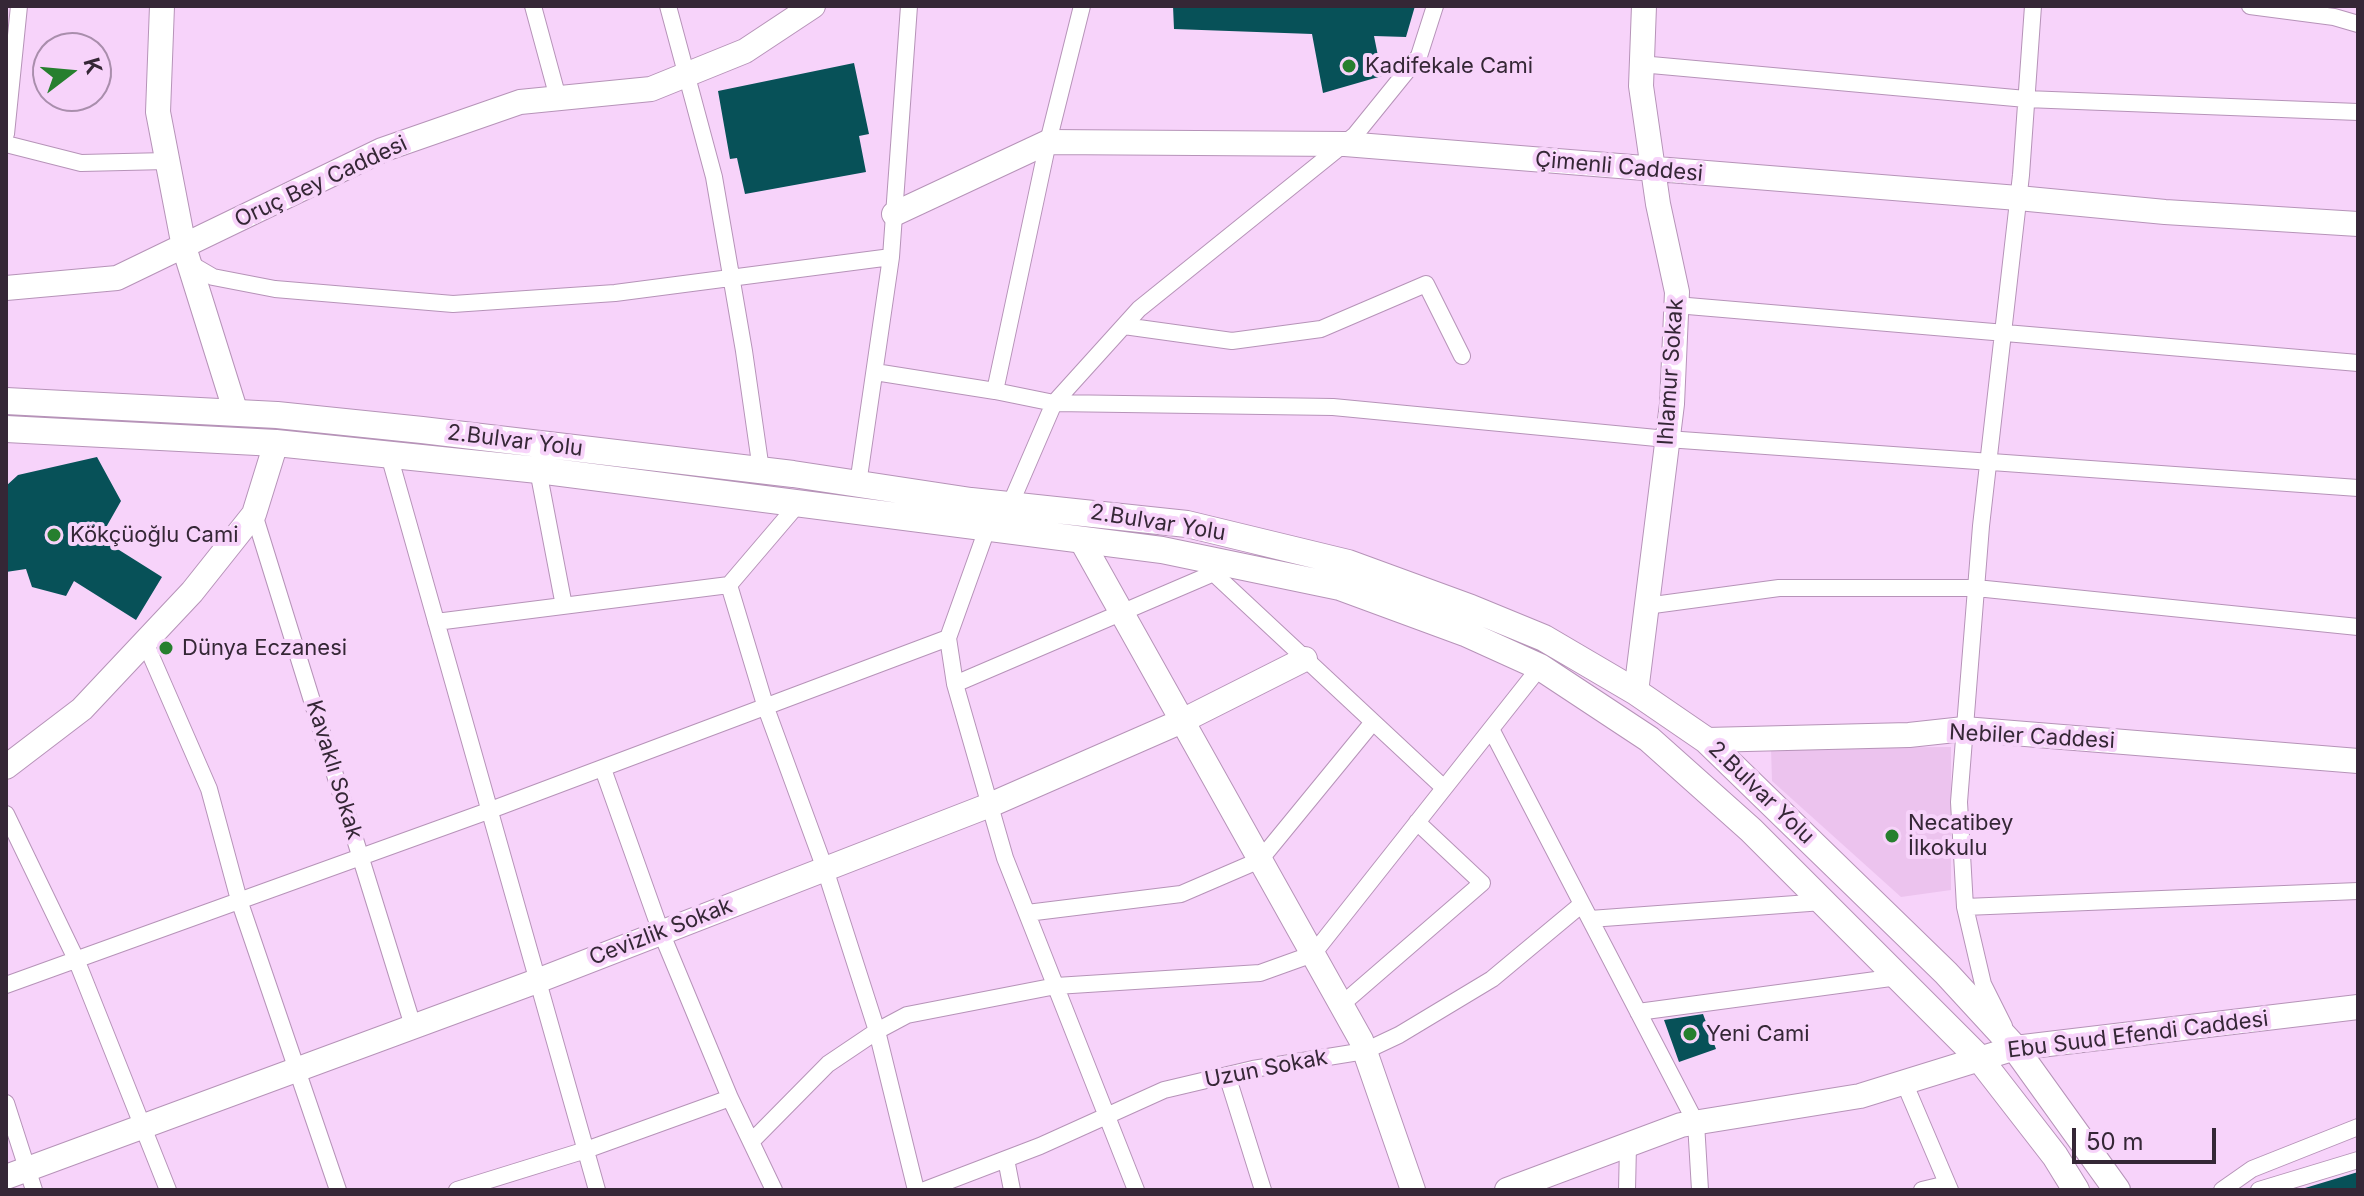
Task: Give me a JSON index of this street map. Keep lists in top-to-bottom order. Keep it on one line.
{"streets":{"main road":["2.Bulvar Yolu"],"street":["Çimenli Caddesi","Oruç Bey Caddesi","Ihlamur Sokak","Nebiler Caddesi","Kavaklı Sokak","Cevizlik Sokak","Ebu Suud Efendi Caddesi","Uzun Sokak"]},"crossings":[["Çimenli Caddesi","Ihlamur Sokak"],["Ihlamur Sokak","2.Bulvar Yolu"],["2.Bulvar Yolu","Nebiler Caddesi"],["2.Bulvar Yolu","Ebu Suud Efendi Caddesi"],["Kavaklı Sokak","Cevizlik Sokak"]],"places":["Kadifekale Cami","Kökçüoğlu Cami","Dünya Eczanesi","Necatibey İlkokulu","Yeni Cami"],"scale_bar":"50 m","north":"right"}
